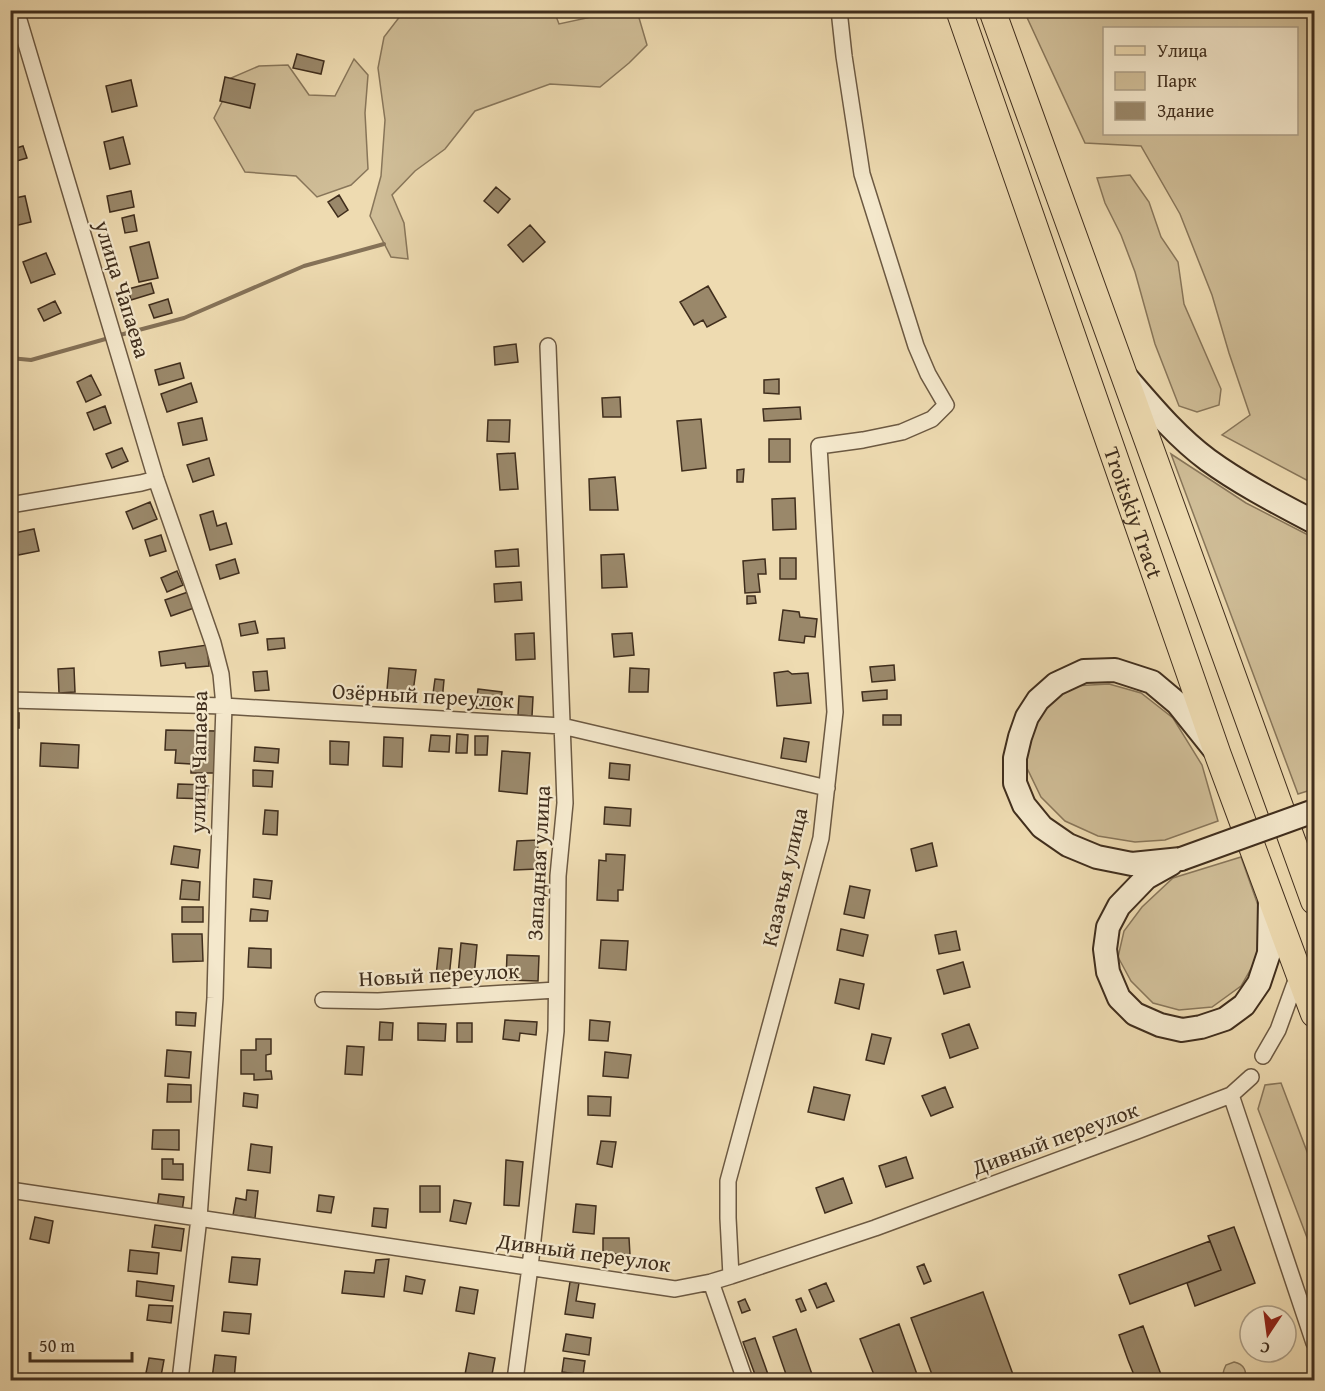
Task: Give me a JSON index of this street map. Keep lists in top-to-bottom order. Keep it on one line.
{"streets":{"main road":["Troitskiy Tract"],"street":["улица Чапаева","Озёрный переулок","Западная улица","Казачья улица","Новый переулок","Дивный переулок"]},"crossings":[["улица Чапаева","Озёрный переулок"],["улица Чапаева","Дивный переулок"],["Озёрный переулок","Западная улица"],["Озёрный переулок","Казачья улица"],["Западная улица","Новый переулок"],["Западная улица","Дивный переулок"],["Казачья улица","Дивный переулок"]],"legend":["Улица","Парк","Здание"],"scale_bar":"50 m","north":"bottom"}
